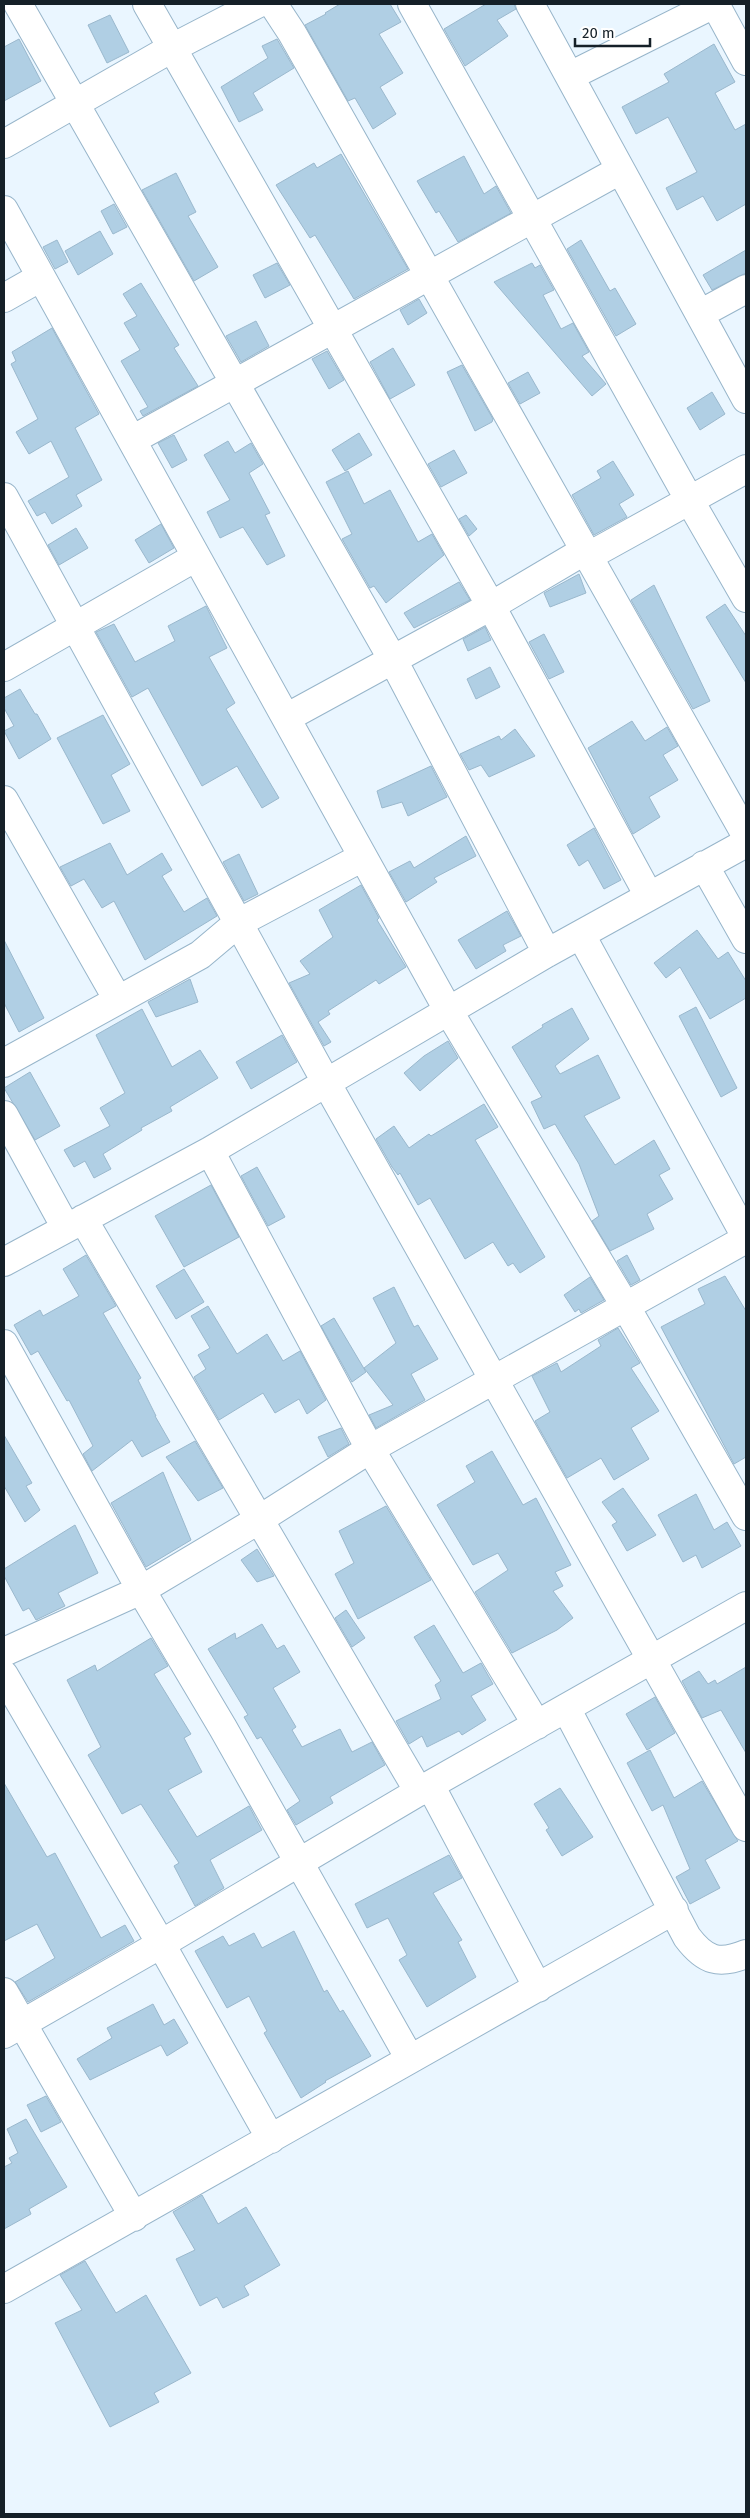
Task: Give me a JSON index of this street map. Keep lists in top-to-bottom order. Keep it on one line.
{"scale_bar":"20 m"}
